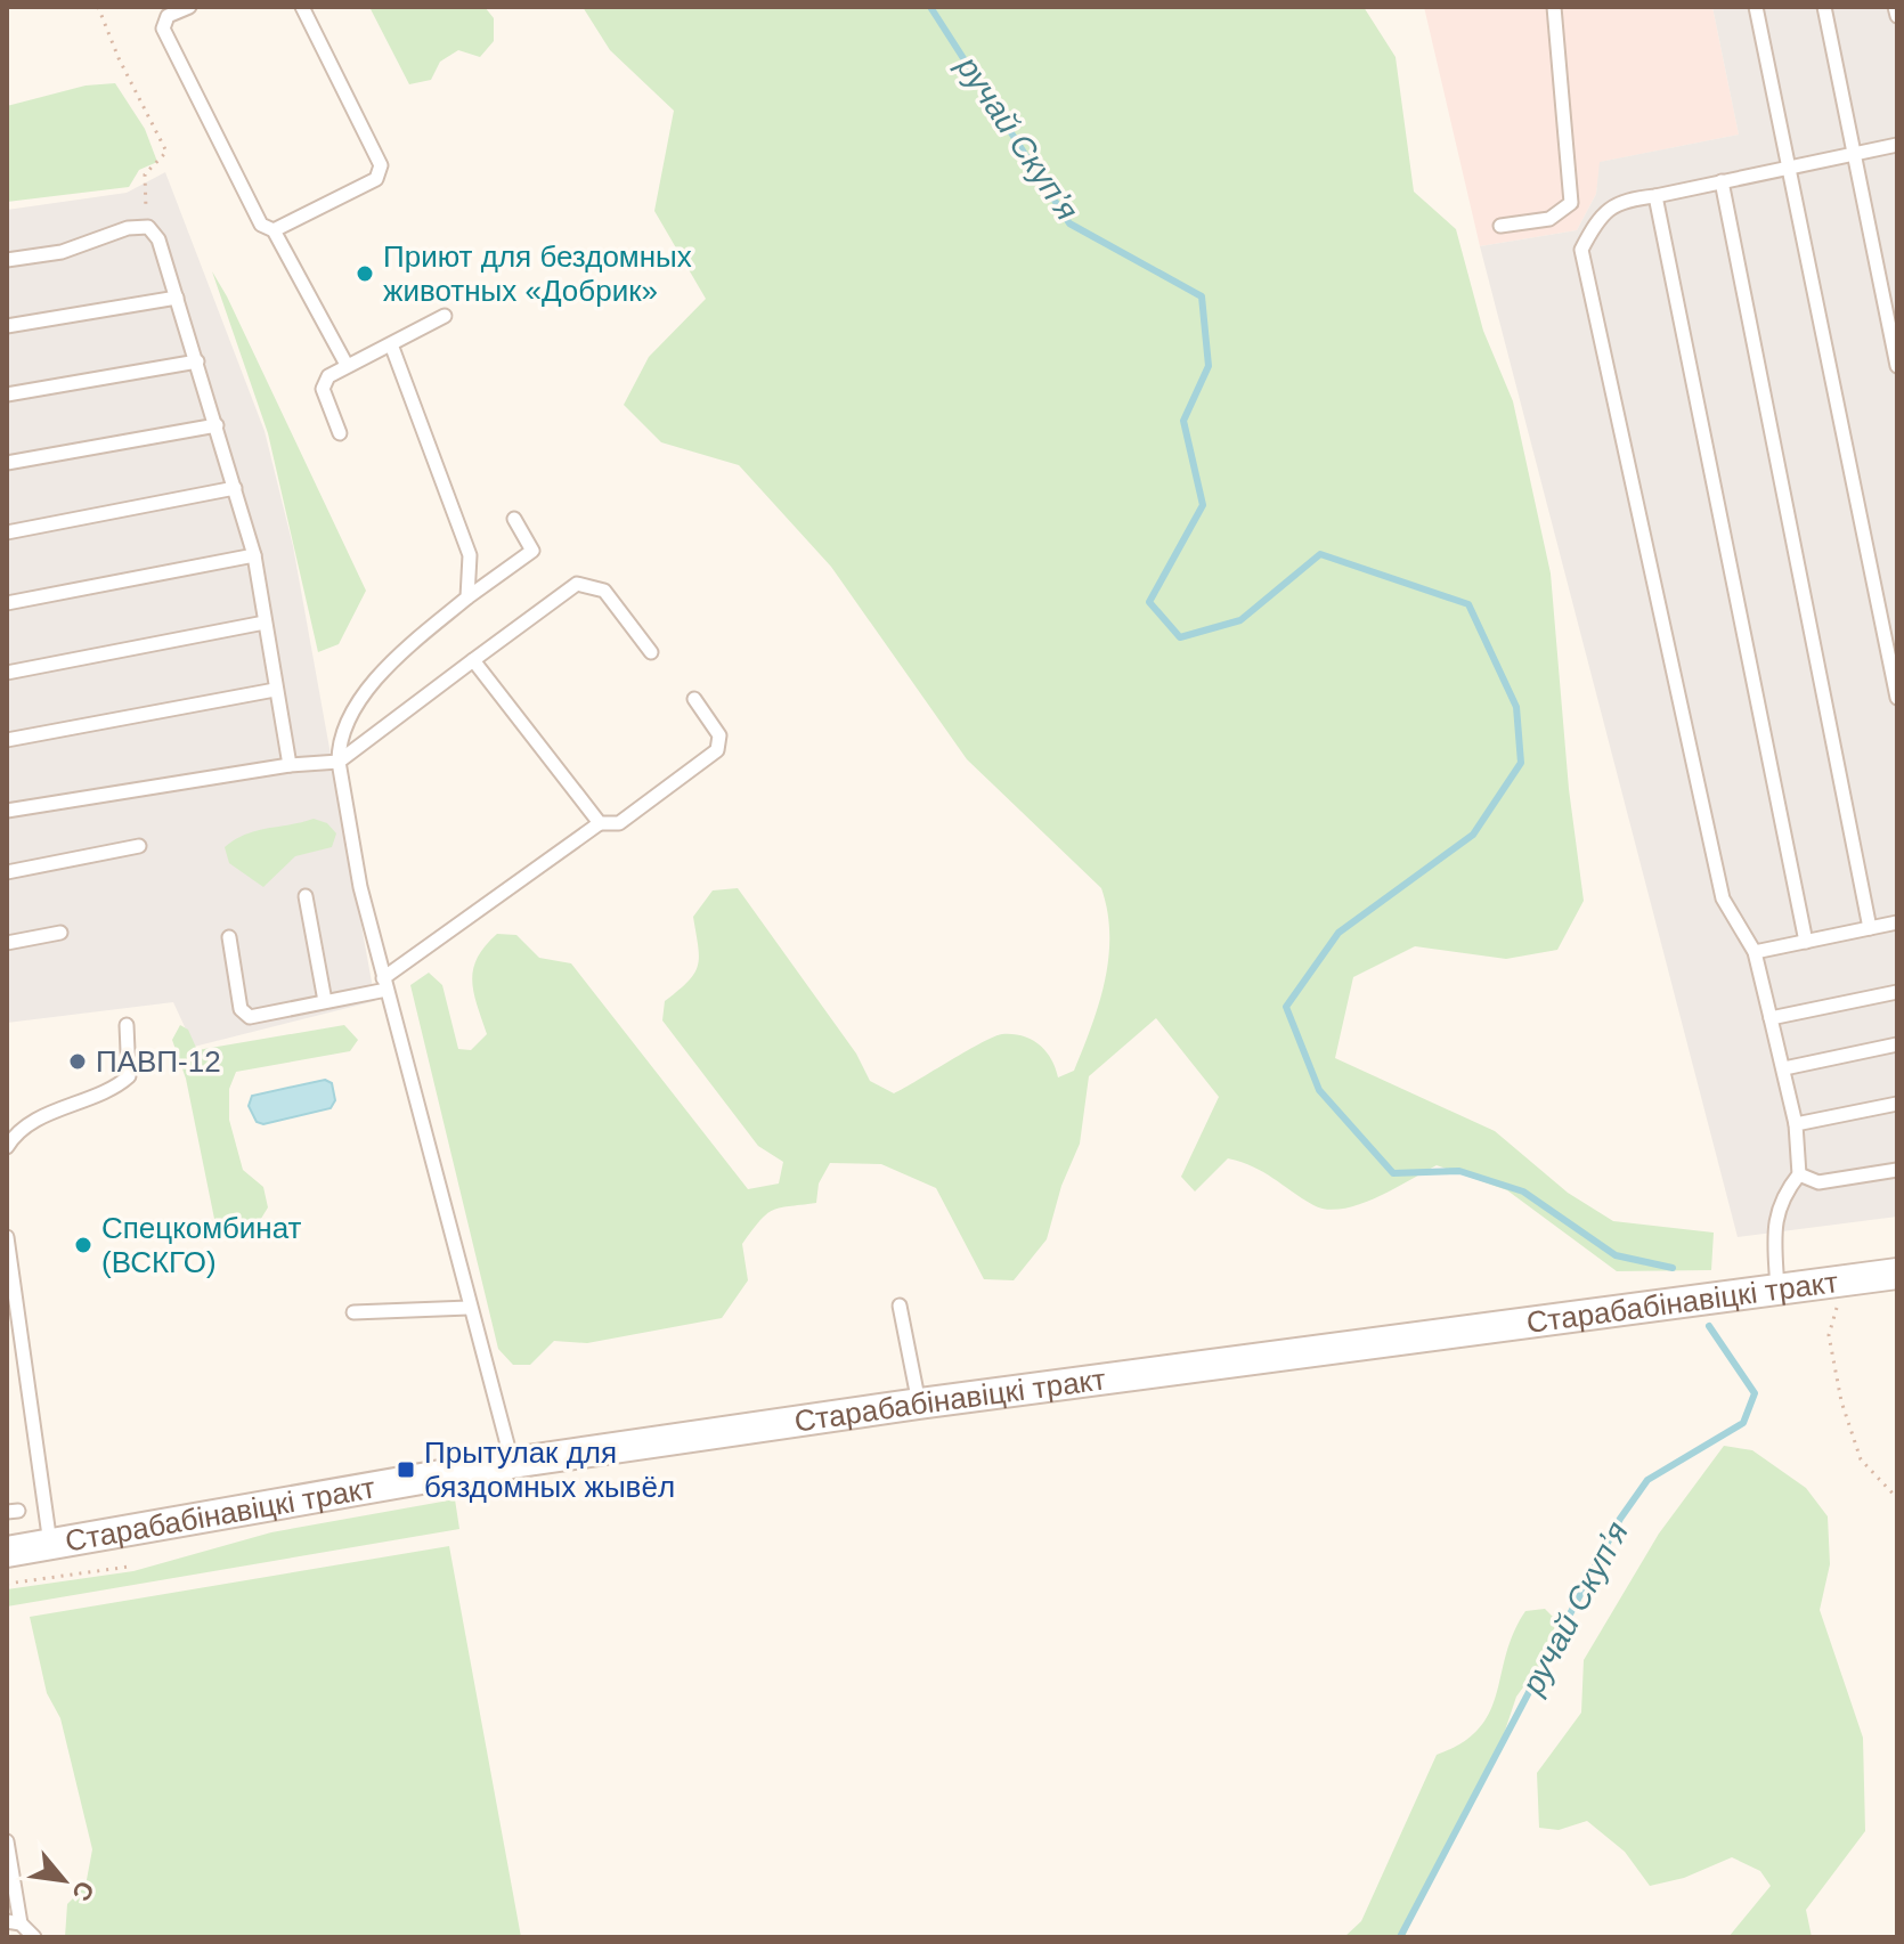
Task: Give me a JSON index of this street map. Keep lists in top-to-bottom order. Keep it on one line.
{"streets":{"street":["Старабабінавіцкі тракт"]},"water":["ручай Скупʼя"],"places":{"other":["Приют для бездомных животных «Добрик»","ПАВП-12","Спецкомбинат (ВСКГО)"],"transit":["Прытулак для бяздомных жывёл"]},"north":"bottom right"}
